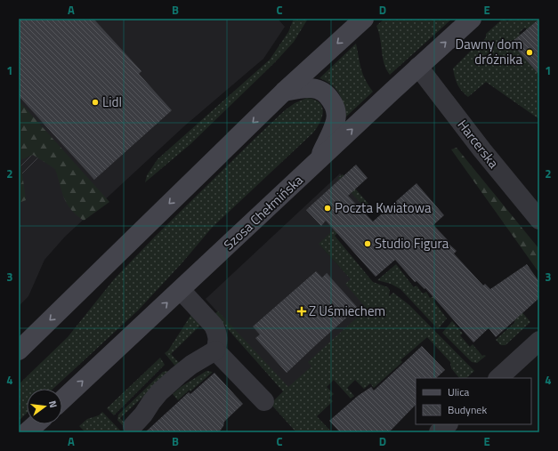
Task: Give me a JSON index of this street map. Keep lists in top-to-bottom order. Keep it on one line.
{"streets":{"main road":["Szosa Chełmińska"],"street":["Harcerska"]},"crossings":[["Harcerska","Szosa Chełmińska"]],"places":{"other":["Dawny dom dróżnika","Lidl","Poczta Kwiatowa","Studio Figura"],"health":["Z Uśmiechem"]},"legend":["Ulica","Budynek"],"north":"right","grid":{"columns":["A","B","C","D","E"],"rows":["1","2","3","4"]}}
